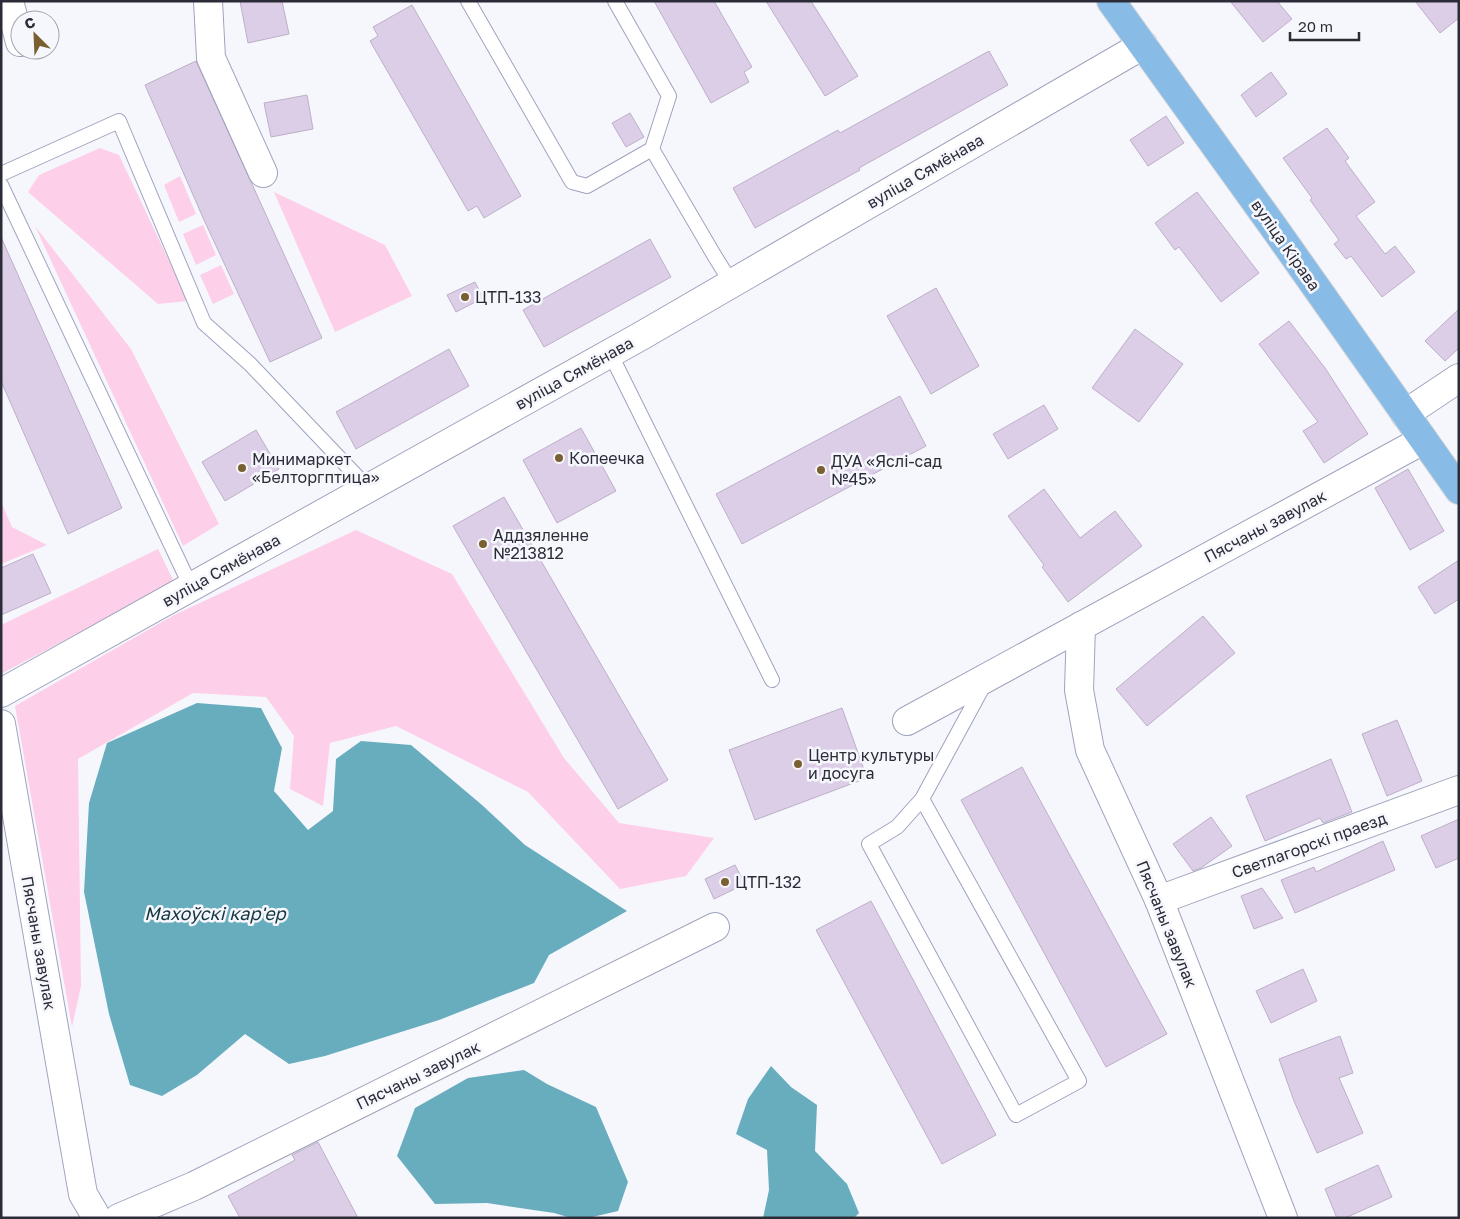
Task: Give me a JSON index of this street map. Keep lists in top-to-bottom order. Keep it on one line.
{"streets":{"main road":["вуліца Кірава"],"street":["вуліца Сямёнава","Пясчаны завулак","Светлагорскі праезд"]},"crossings":[["вуліца Сямёнава","вуліца Кірава"],["вуліца Кірава","Пясчаны завулак"],["Пясчаны завулак","Светлагорскі праезд"]],"water":["Махоўскі кар'ер"],"places":["ЦТП-133","Копеечка","Минимаркет «Белторгптица»","ДУА «Яслі-сад №45»","Аддзяленне №213812","Центр культуры и досуга","ЦТП-132"],"scale_bar":"20 m","north":"top left"}
